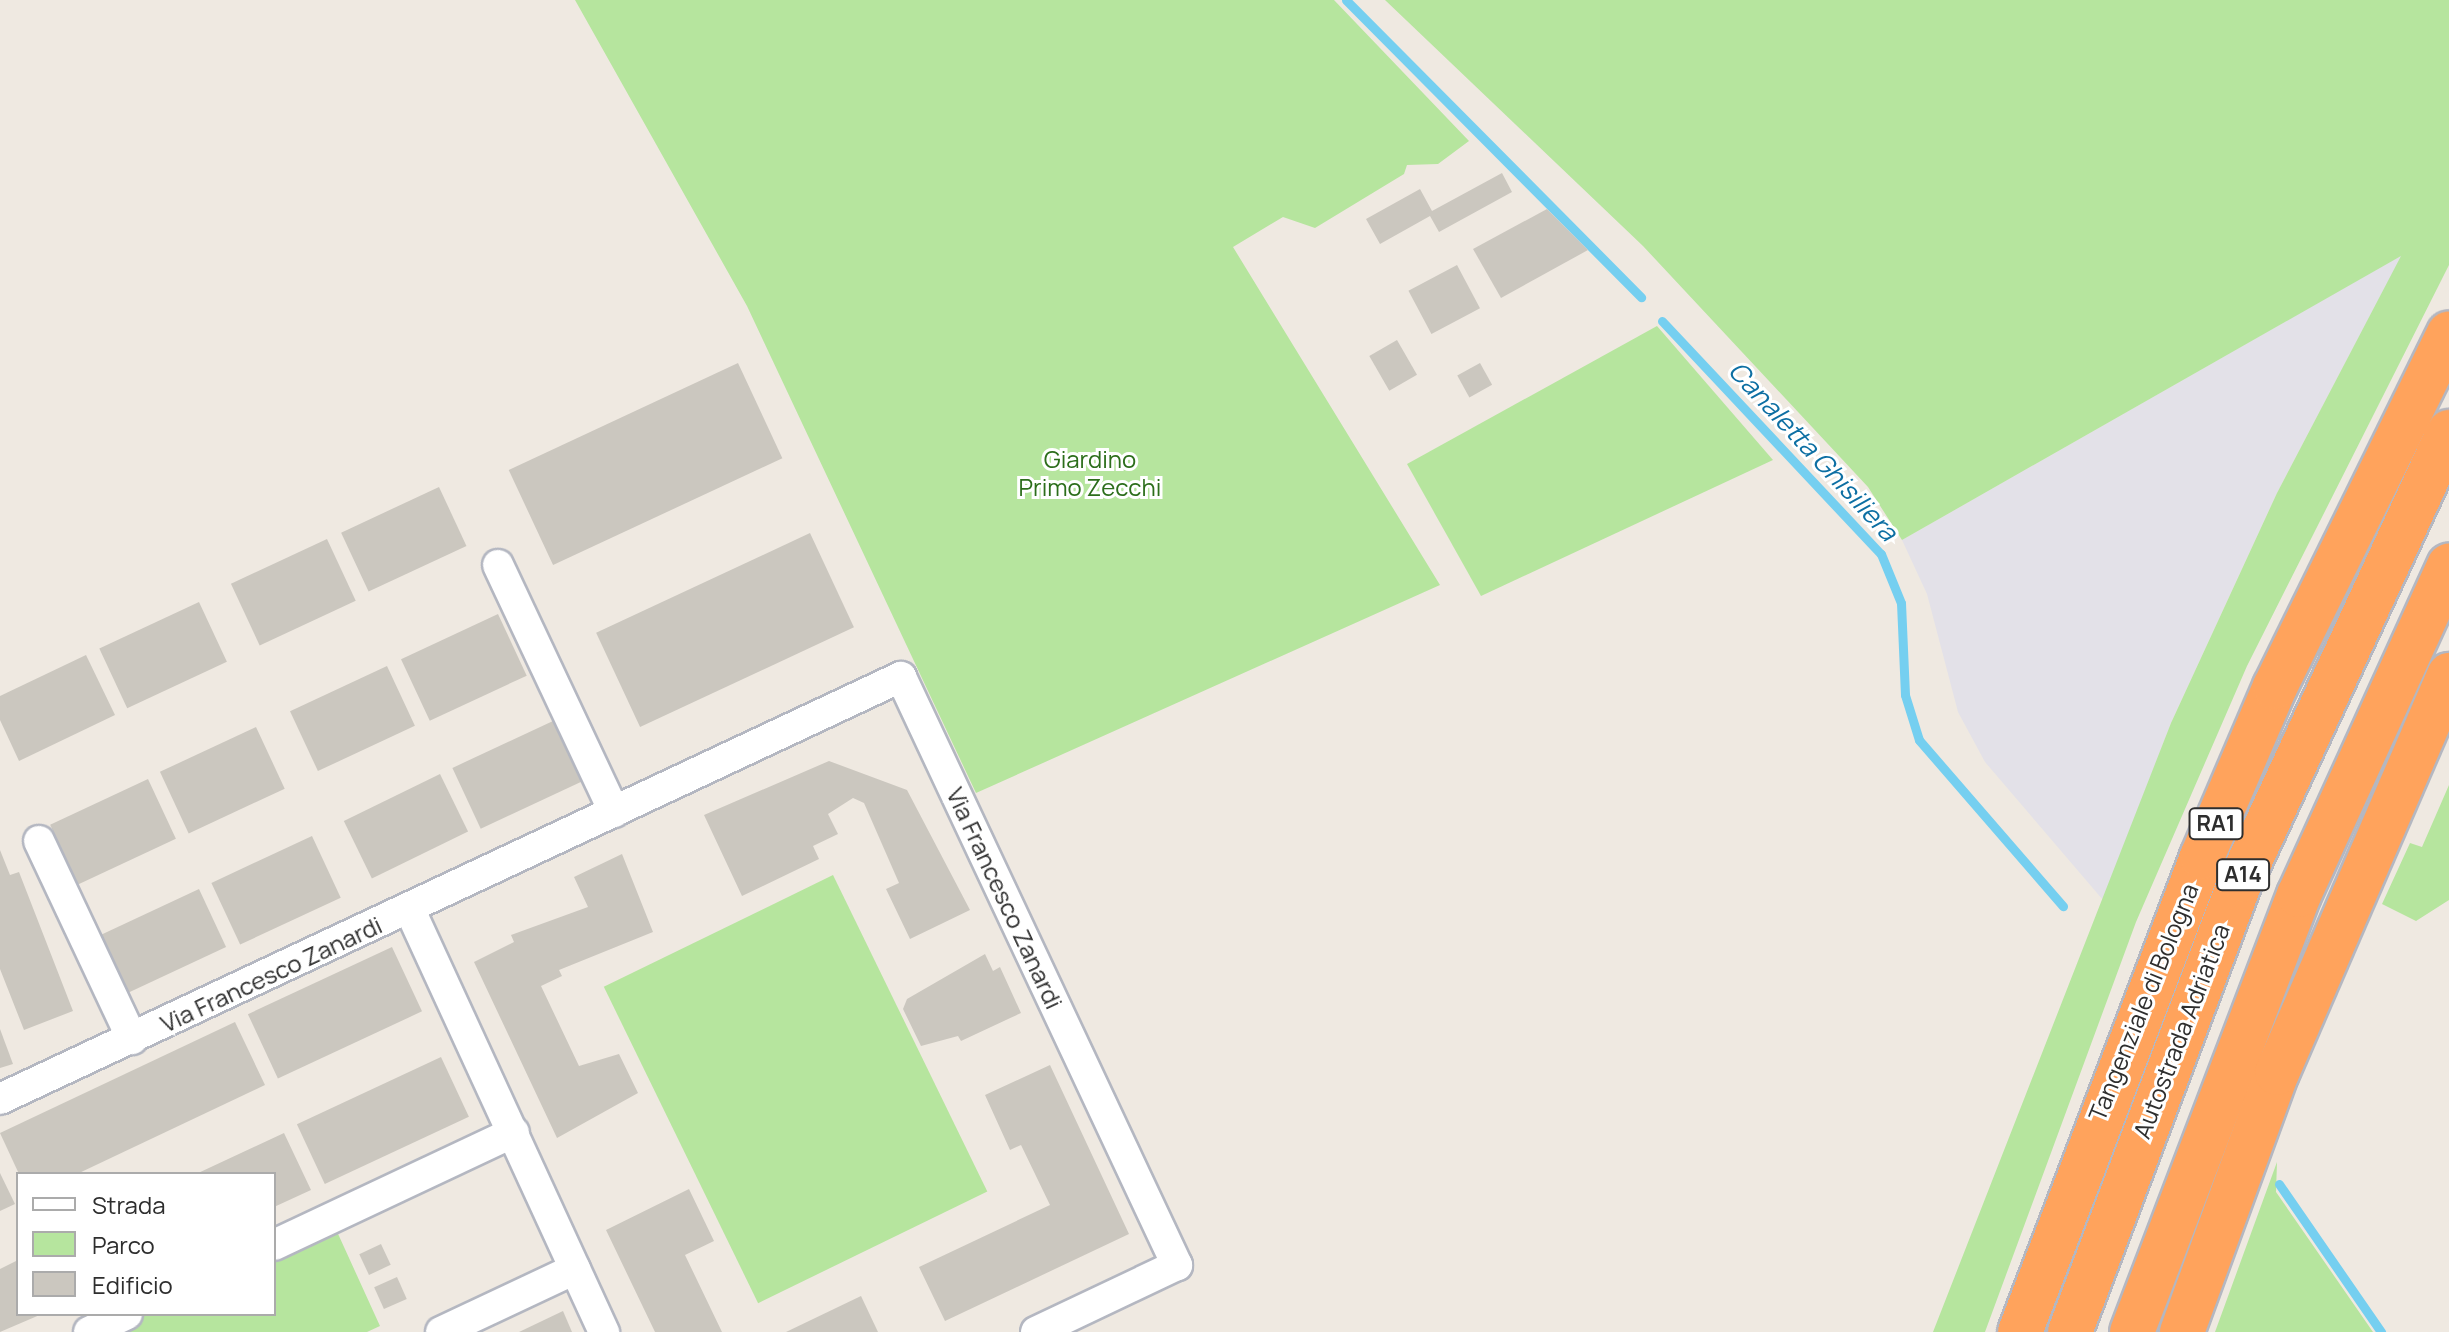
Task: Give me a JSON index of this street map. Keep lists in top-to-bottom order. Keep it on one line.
{"streets":{"highway":["RA1","A14","Tangenziale di Bologna","Autostrada Adriatica"],"street":["Via Francesco Zanardi"]},"water":["Canaletta Ghisiliera"],"parks":["Giardino Primo Zecchi"],"legend":["Strada","Parco","Edificio"]}
